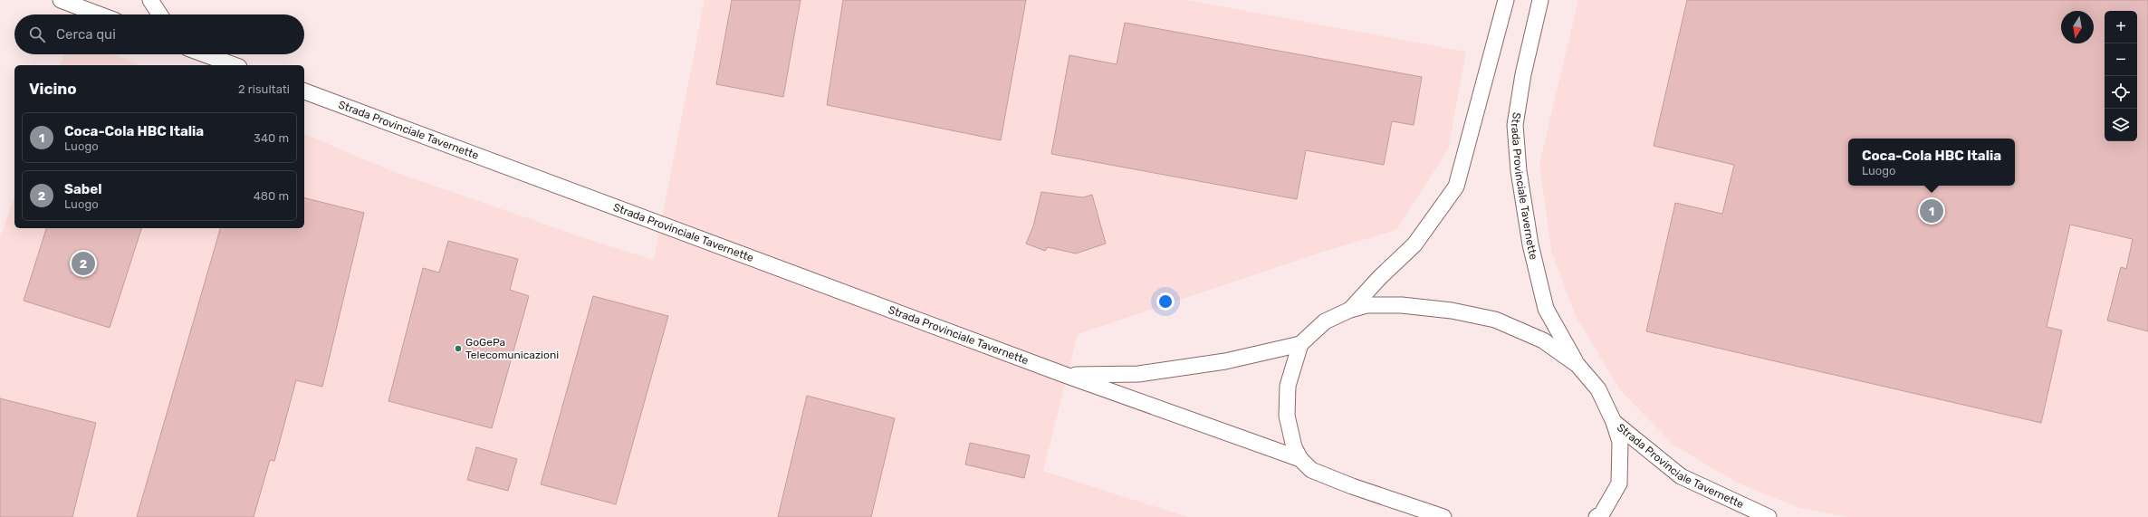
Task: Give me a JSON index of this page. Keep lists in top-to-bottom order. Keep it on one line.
{"streets":{"street":["Strada Provinciale Tavernette"]},"places":["GoGePa Telecomunicazioni"],"north":"bottom","page":{"map_buttons":["+","−"],"search":"Cerca qui","heading":["Vicino","2 risultati"],"list":[{"mark":"1","name":"Coca-Cola HBC Italia","note":"Luogo","value":"340 m"},{"mark":"2","name":"Sabel","note":"Luogo","value":"480 m"}],"popup":["Coca-Cola HBC Italia","Luogo"],"pins":["1","2"]}}
